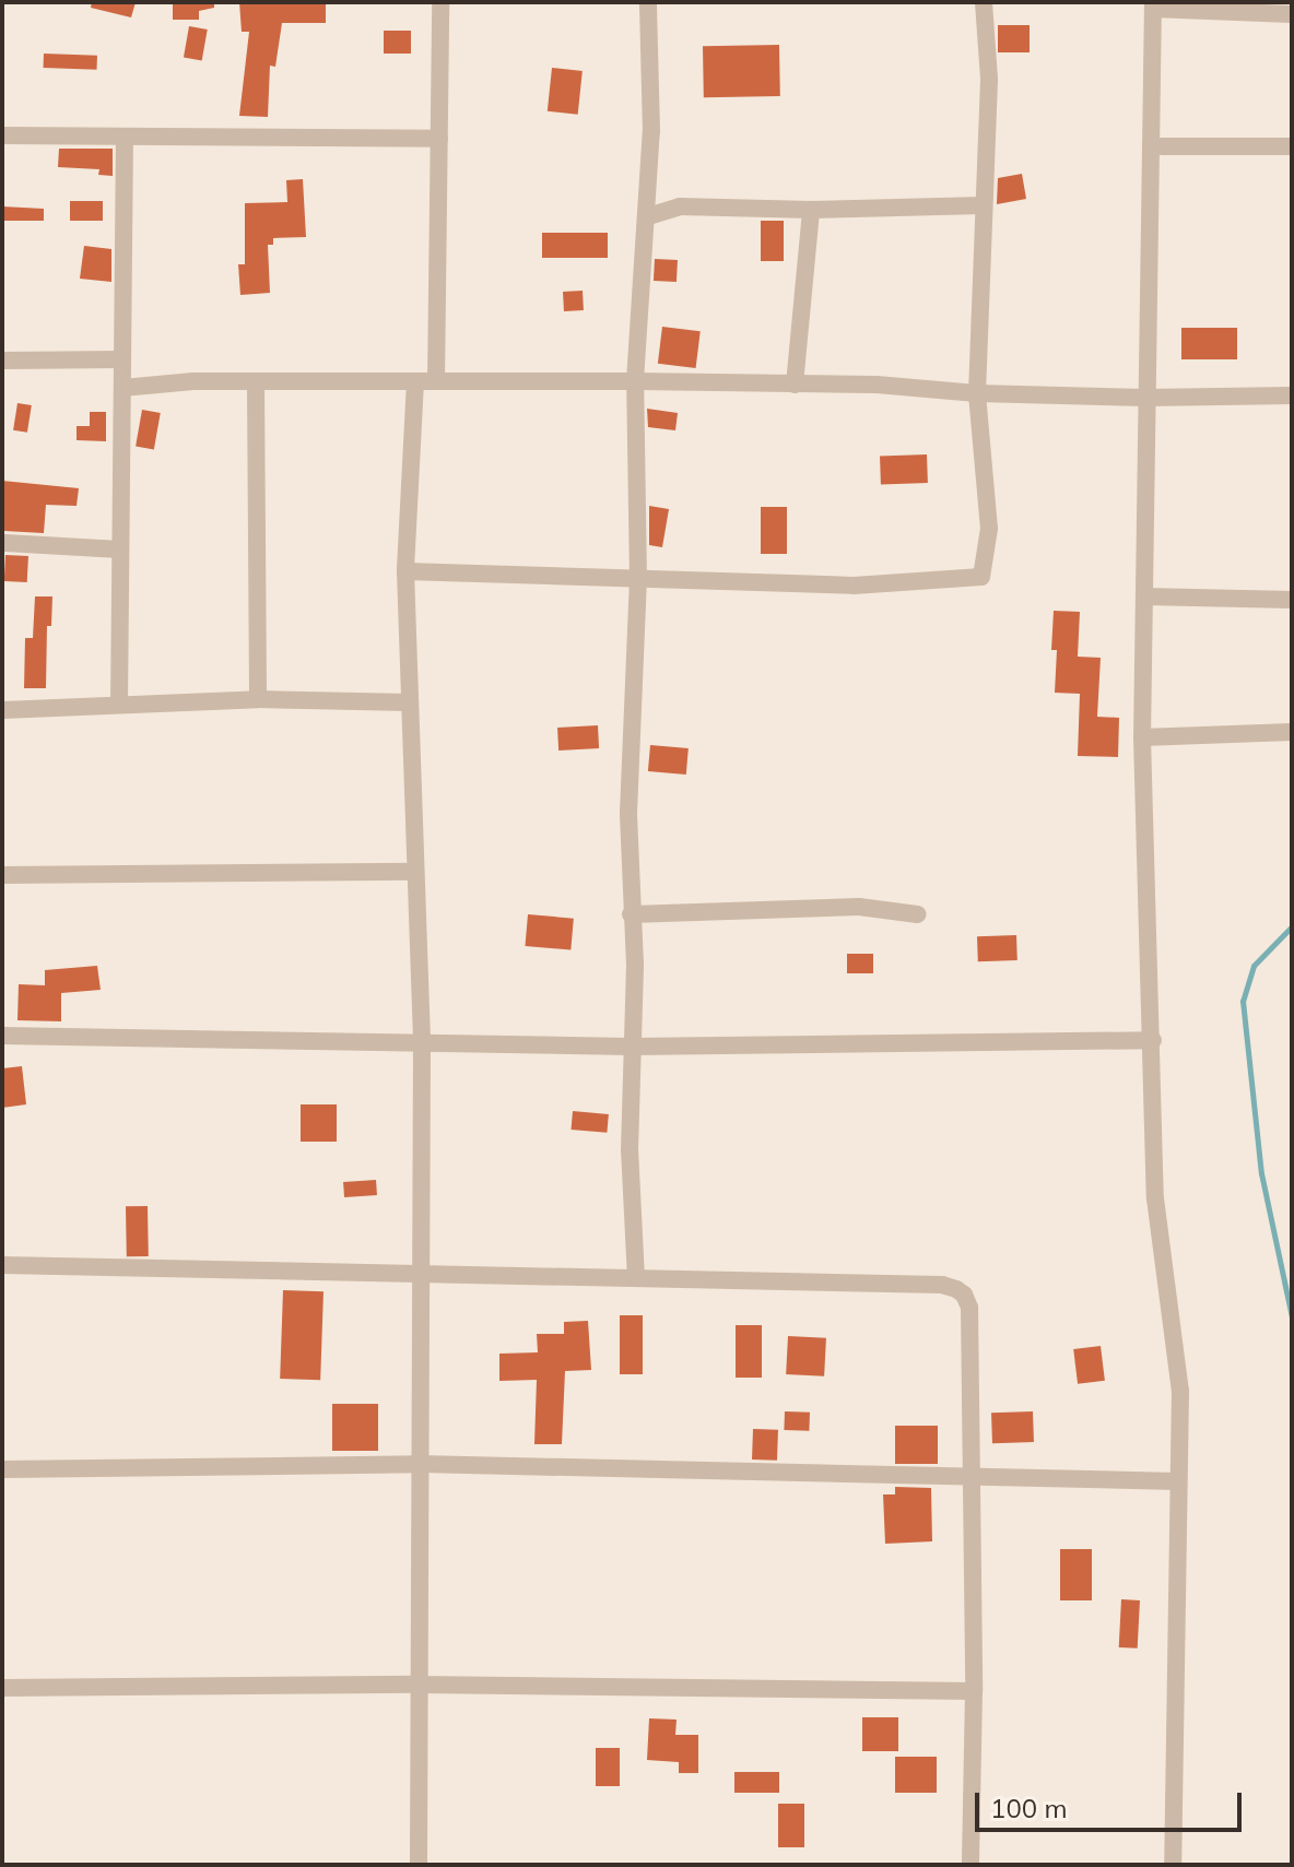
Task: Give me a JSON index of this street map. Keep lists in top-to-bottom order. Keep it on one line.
{"scale_bar":"100 m"}
